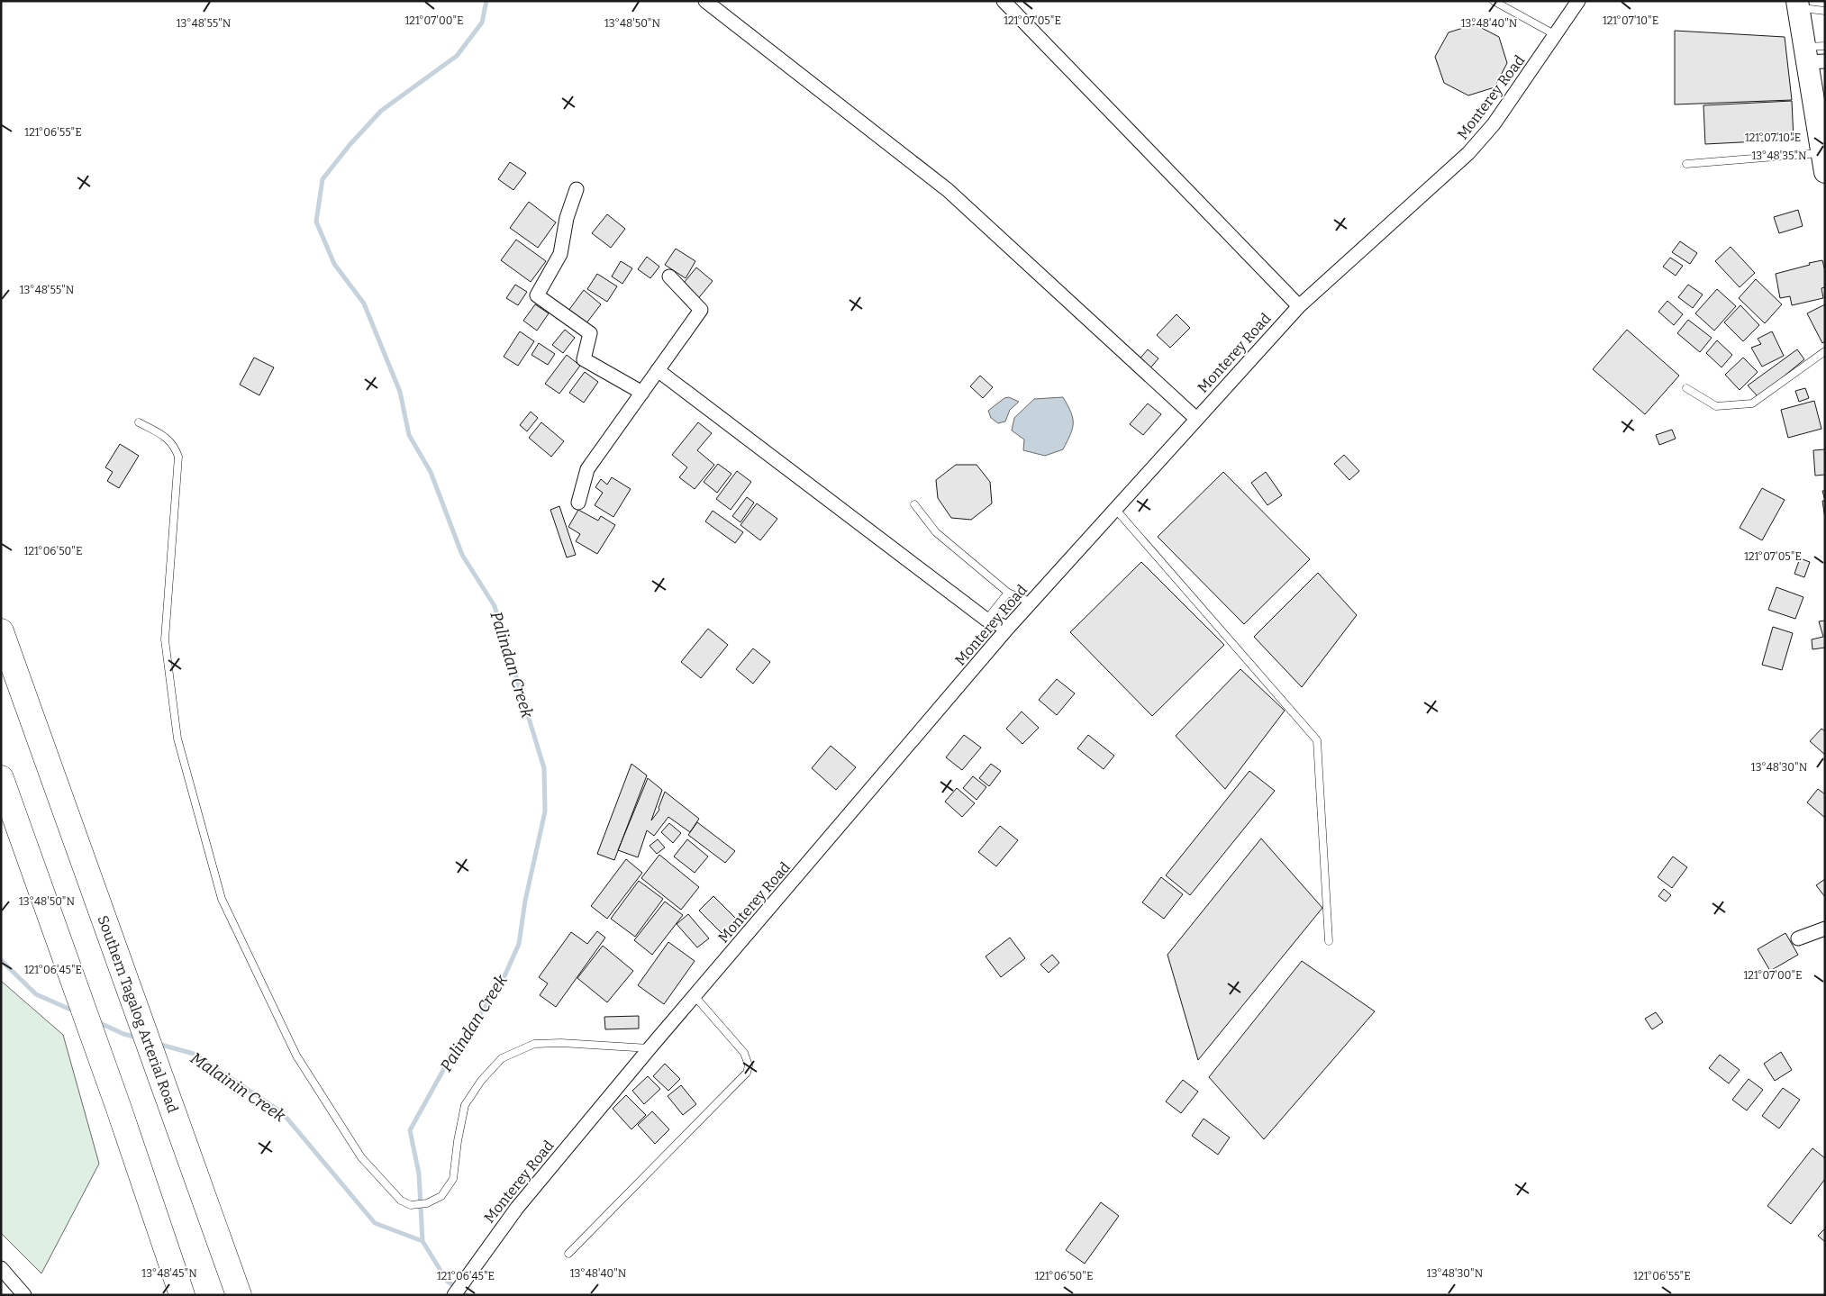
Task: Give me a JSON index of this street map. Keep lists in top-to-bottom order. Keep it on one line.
{"streets":{"highway":["Southern Tagalog Arterial Road"],"street":["Monterey Road"]},"water":["Palindan Creek","Malainin Creek"],"coordinates":["121°07'00\"E","121°07'05\"E","121°07'10\"E","13°48'55\"N","13°48'50\"N","13°48'40\"N","121°06'55\"E","13°48'35\"N","121°06'50\"E","13°48'30\"N","121°06'45\"E","13°48'45\"N"]}
